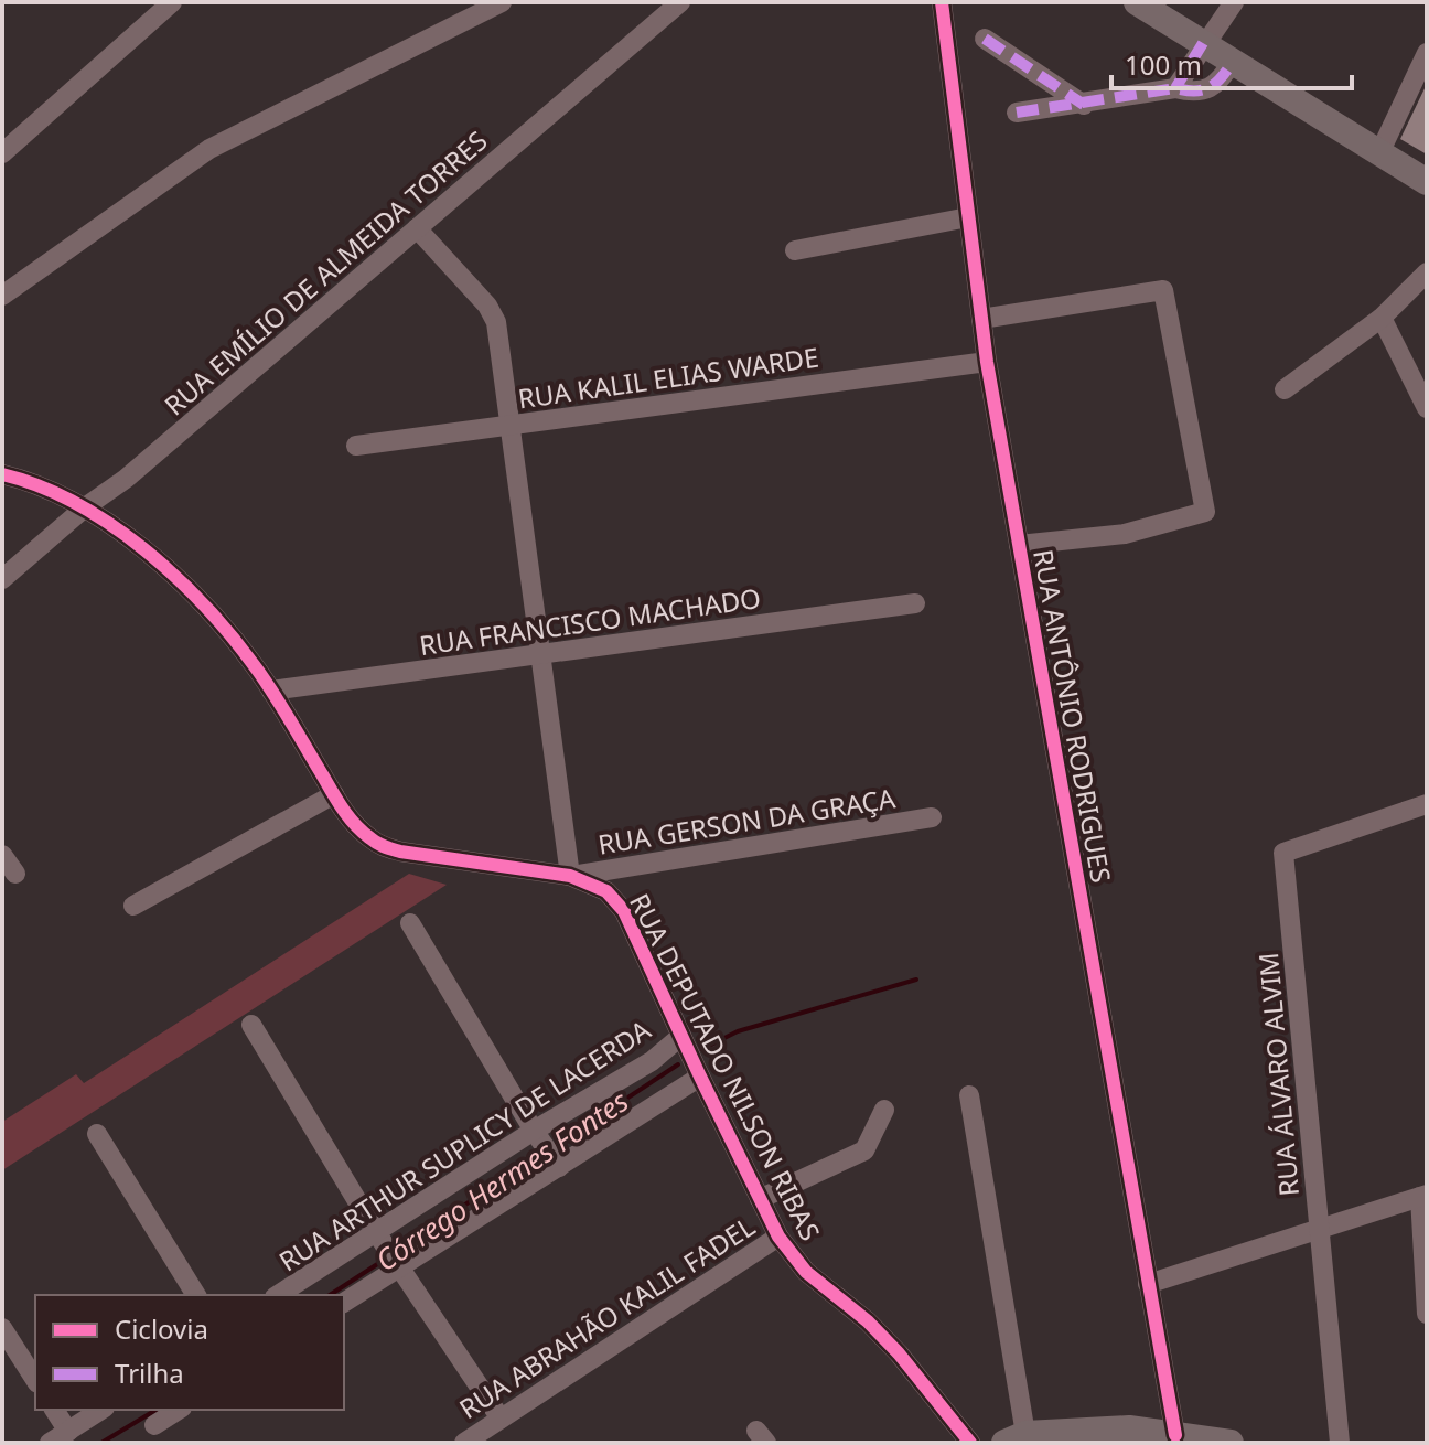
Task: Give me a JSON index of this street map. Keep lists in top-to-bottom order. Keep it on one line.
{"streets":{"street":["RUA EMÍLIO DE ALMEIDA TORRES","RUA KALIL ELIAS WARDE","RUA FRANCISCO MACHADO","RUA ANTÔNIO RODRIGUES","RUA GERSON DA GRAÇA","RUA DEPUTADO NILSON RIBAS","RUA ÁLVARO ALVIM","RUA ARTHUR SUPLICY DE LACERDA","RUA ABRAHÃO KALIL FADEL"]},"crossings":[["RUA EMÍLIO DE ALMEIDA TORRES","RUA DEPUTADO NILSON RIBAS"],["RUA KALIL ELIAS WARDE","RUA ANTÔNIO RODRIGUES"],["RUA FRANCISCO MACHADO","RUA DEPUTADO NILSON RIBAS"],["RUA GERSON DA GRAÇA","RUA DEPUTADO NILSON RIBAS"],["RUA DEPUTADO NILSON RIBAS","RUA ARTHUR SUPLICY DE LACERDA"],["RUA DEPUTADO NILSON RIBAS","RUA ABRAHÃO KALIL FADEL"]],"water":["Córrego Hermes Fontes"],"legend":["Ciclovia","Trilha"],"scale_bar":"100 m"}
